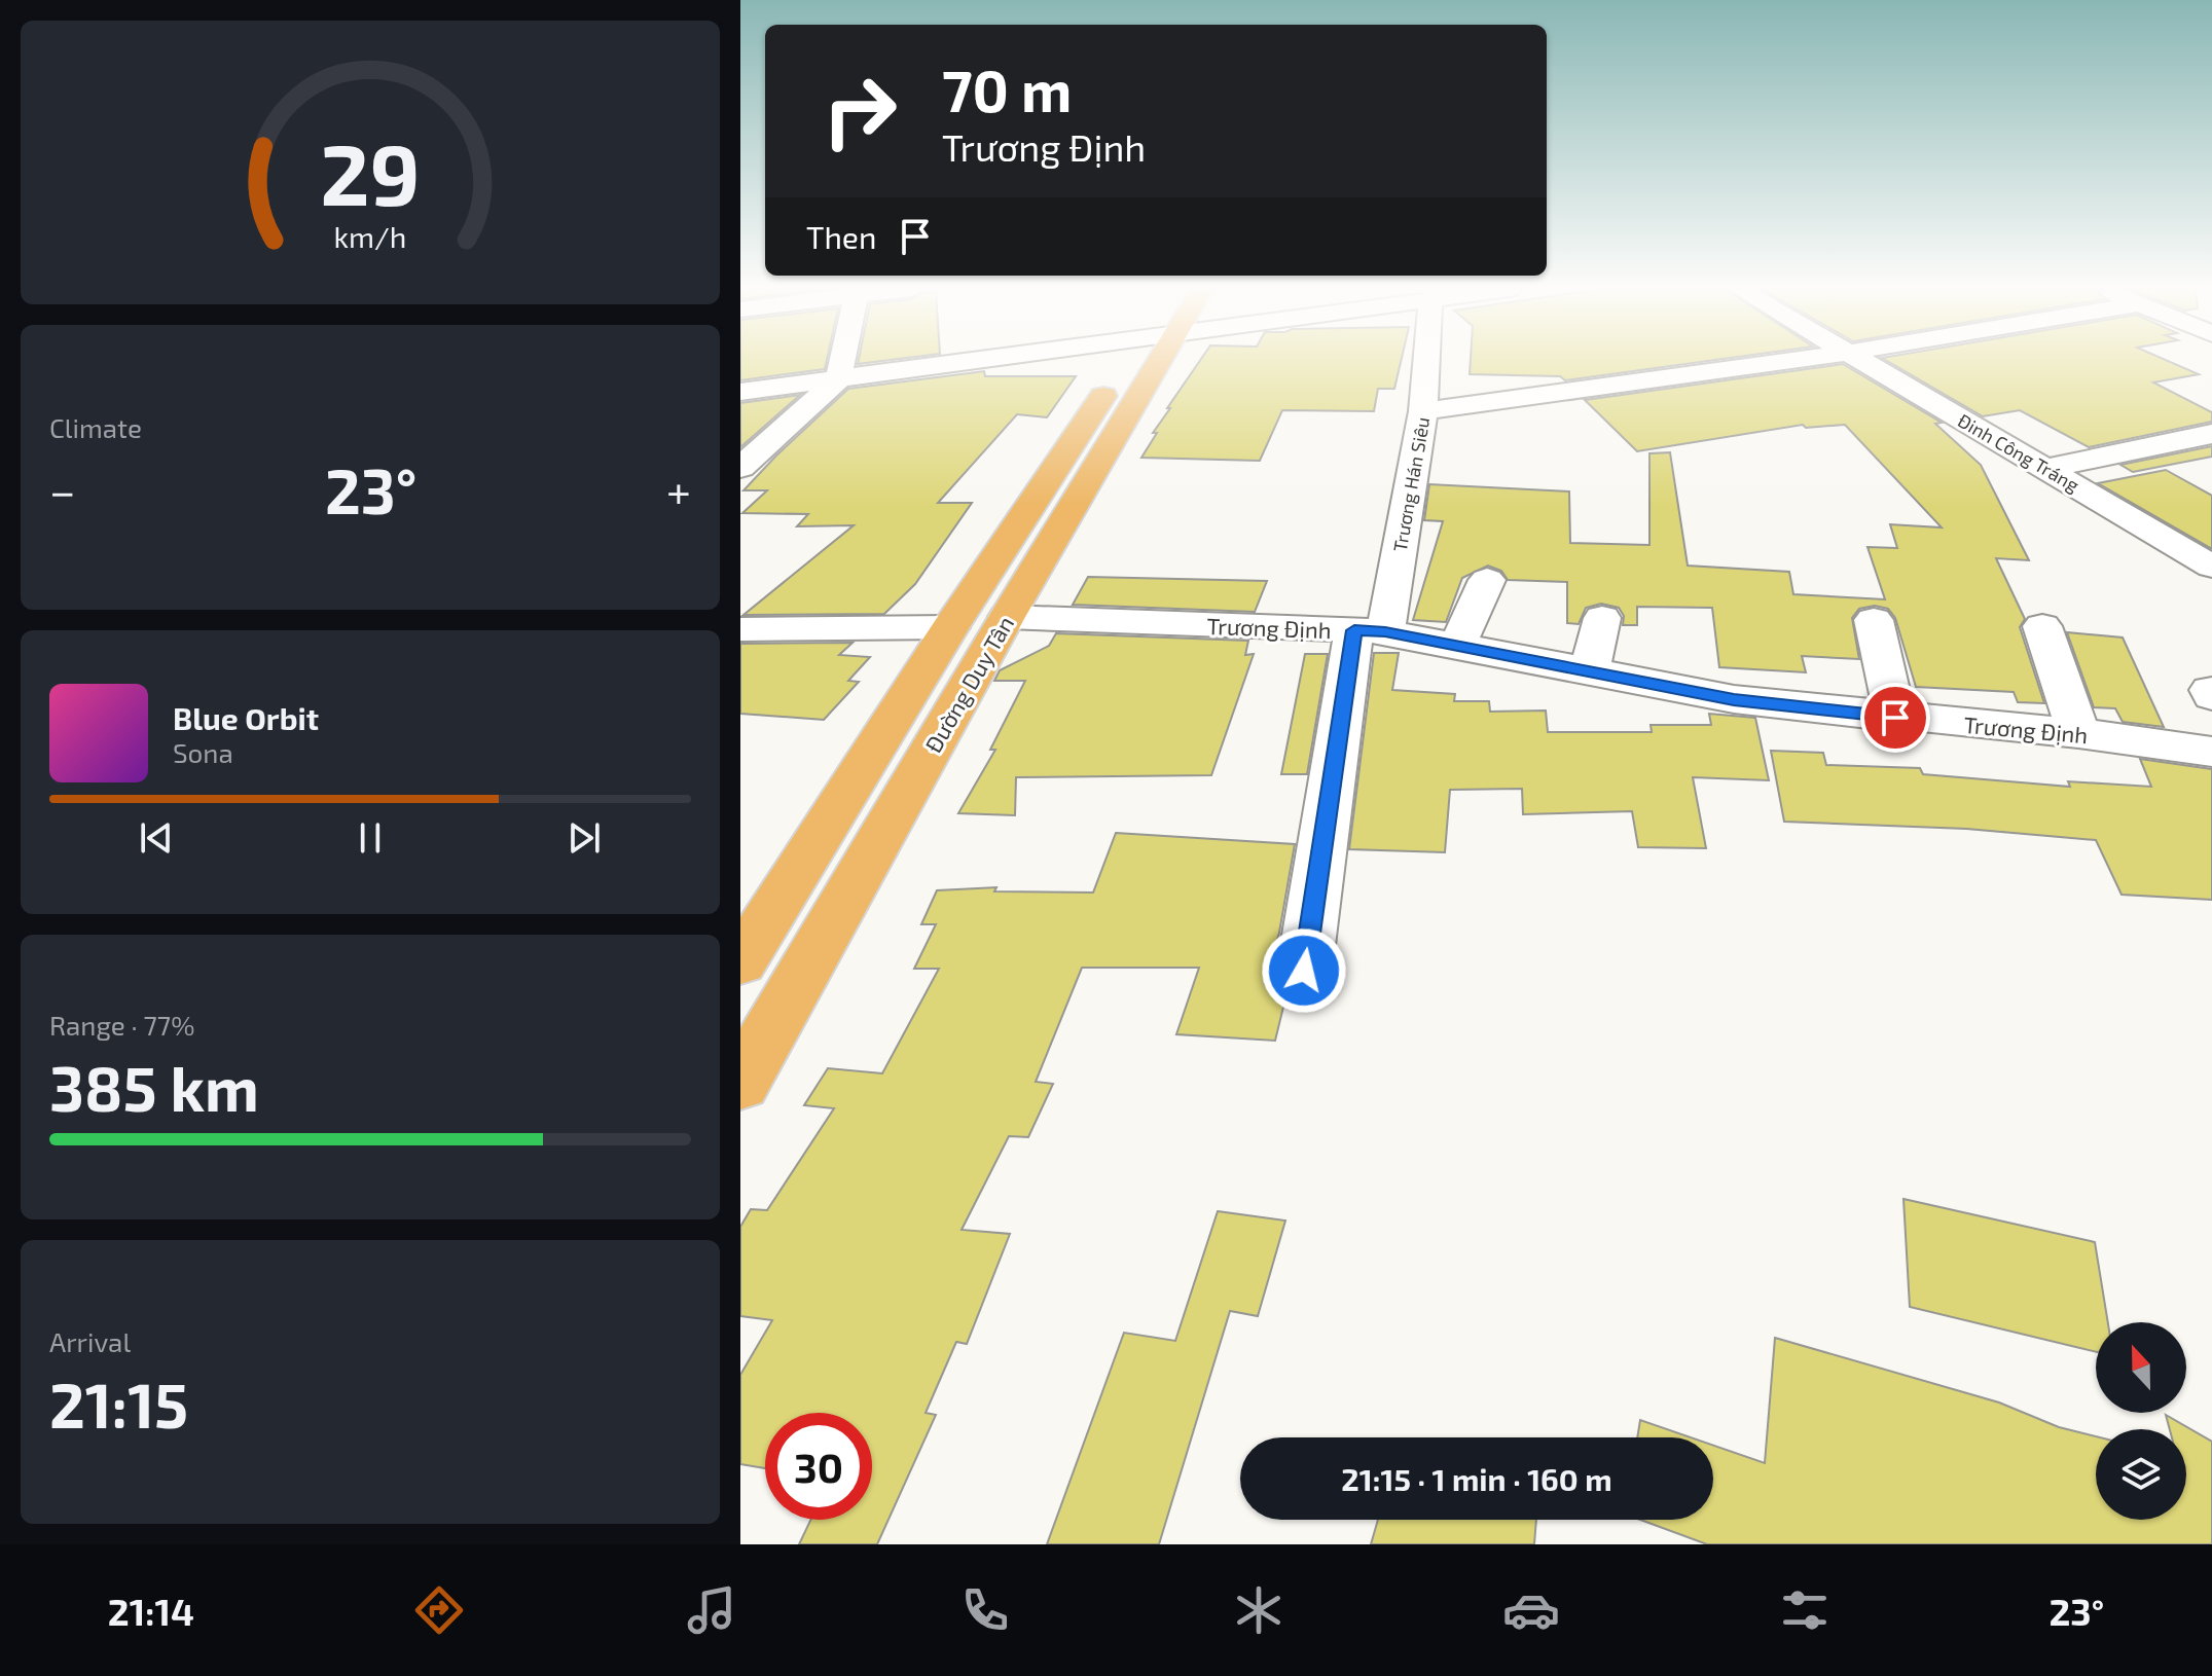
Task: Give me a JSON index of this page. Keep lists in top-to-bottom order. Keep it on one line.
{"streets":{"main road":["Đường Duy Tân"],"street":["Đinh Công Tráng","Trương Hán Siêu","Trương Định"]},"crossings":[["Trương Hán Siêu","Trương Định"],["Trương Định","Đường Duy Tân"]],"north":"top","page":{"turn":["70 m","Trương Định"],"then":"Then","tile":["Climate",["Range · 77%","385 km"],["Arrival","21:15"]],"heat":["−","23°","+"],"song":["Blue Orbit","Sona"],"limit":"30","trip":"21:15 · 1 min · 160 m","tabs":["21:14","23°"],"gauge":["29","km/h"]}}
